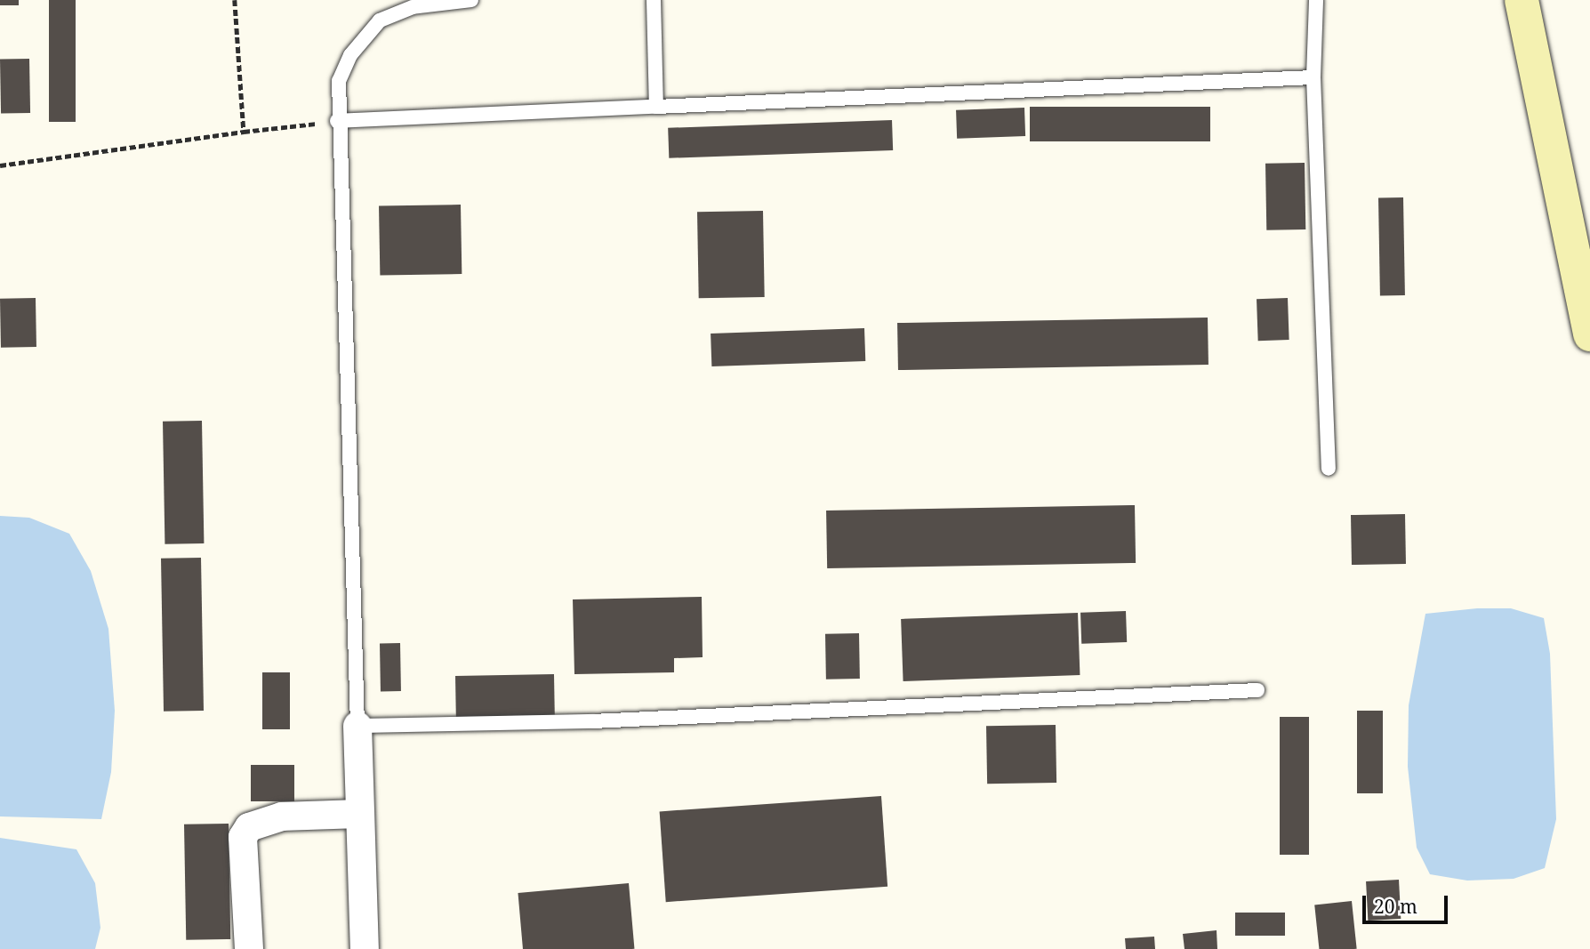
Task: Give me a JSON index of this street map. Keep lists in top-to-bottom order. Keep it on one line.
{"scale_bar":"20 m"}
